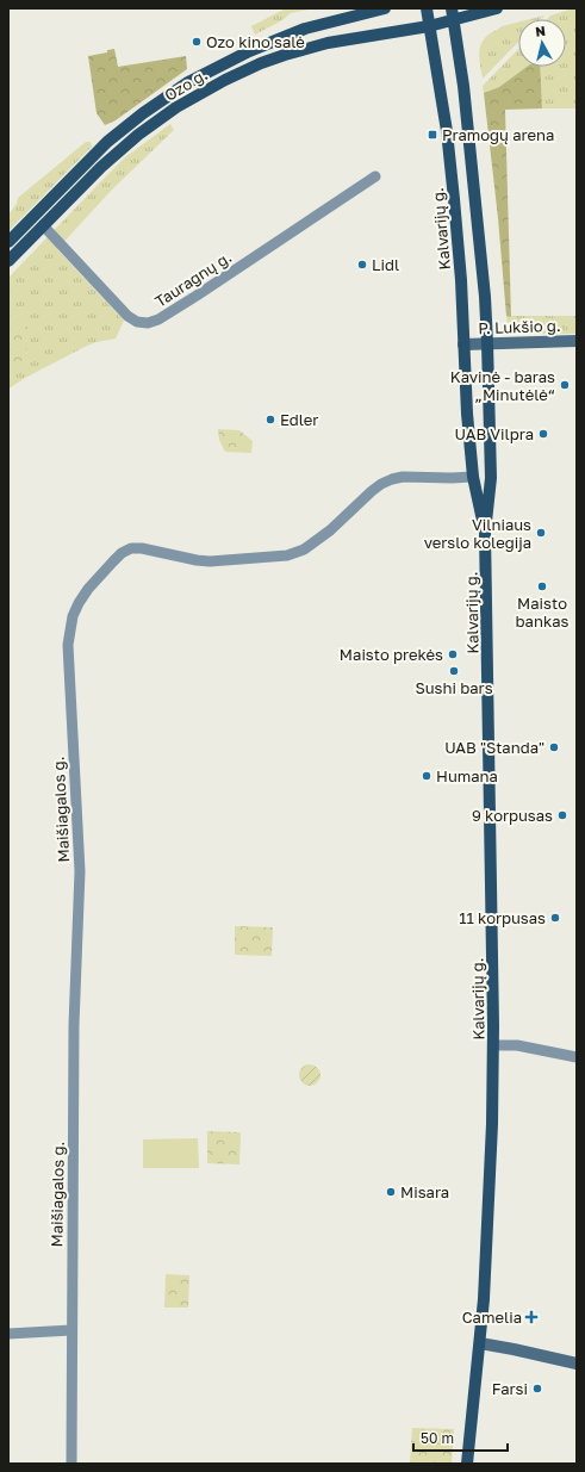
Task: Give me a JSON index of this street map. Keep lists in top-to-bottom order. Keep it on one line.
{"streets":{"main road":["Ozo g.","Kalvarijų g."],"street":["Tauragnų g.","P. Lukšio g.","Maišiagalos g."]},"crossings":[["Ozo g.","Kalvarijų g."],["Ozo g.","Tauragnų g."],["Kalvarijų g.","P. Lukšio g."],["Kalvarijų g.","Maišiagalos g."]],"places":{"other":["Ozo kino salė","Lidl","Kavinė - baras „Minutėlė“","Edler","UAB Vilpra","Vilniaus verslo kolegija","Maisto bankas","Maisto prekės","Sushi bars","UAB \"Standa\"","Humana","9 korpusas","11 korpusas","Misara","Farsi"],"transit":["Pramogų arena"],"health":["Camelia"]},"scale_bar":"50 m","north":"top"}
